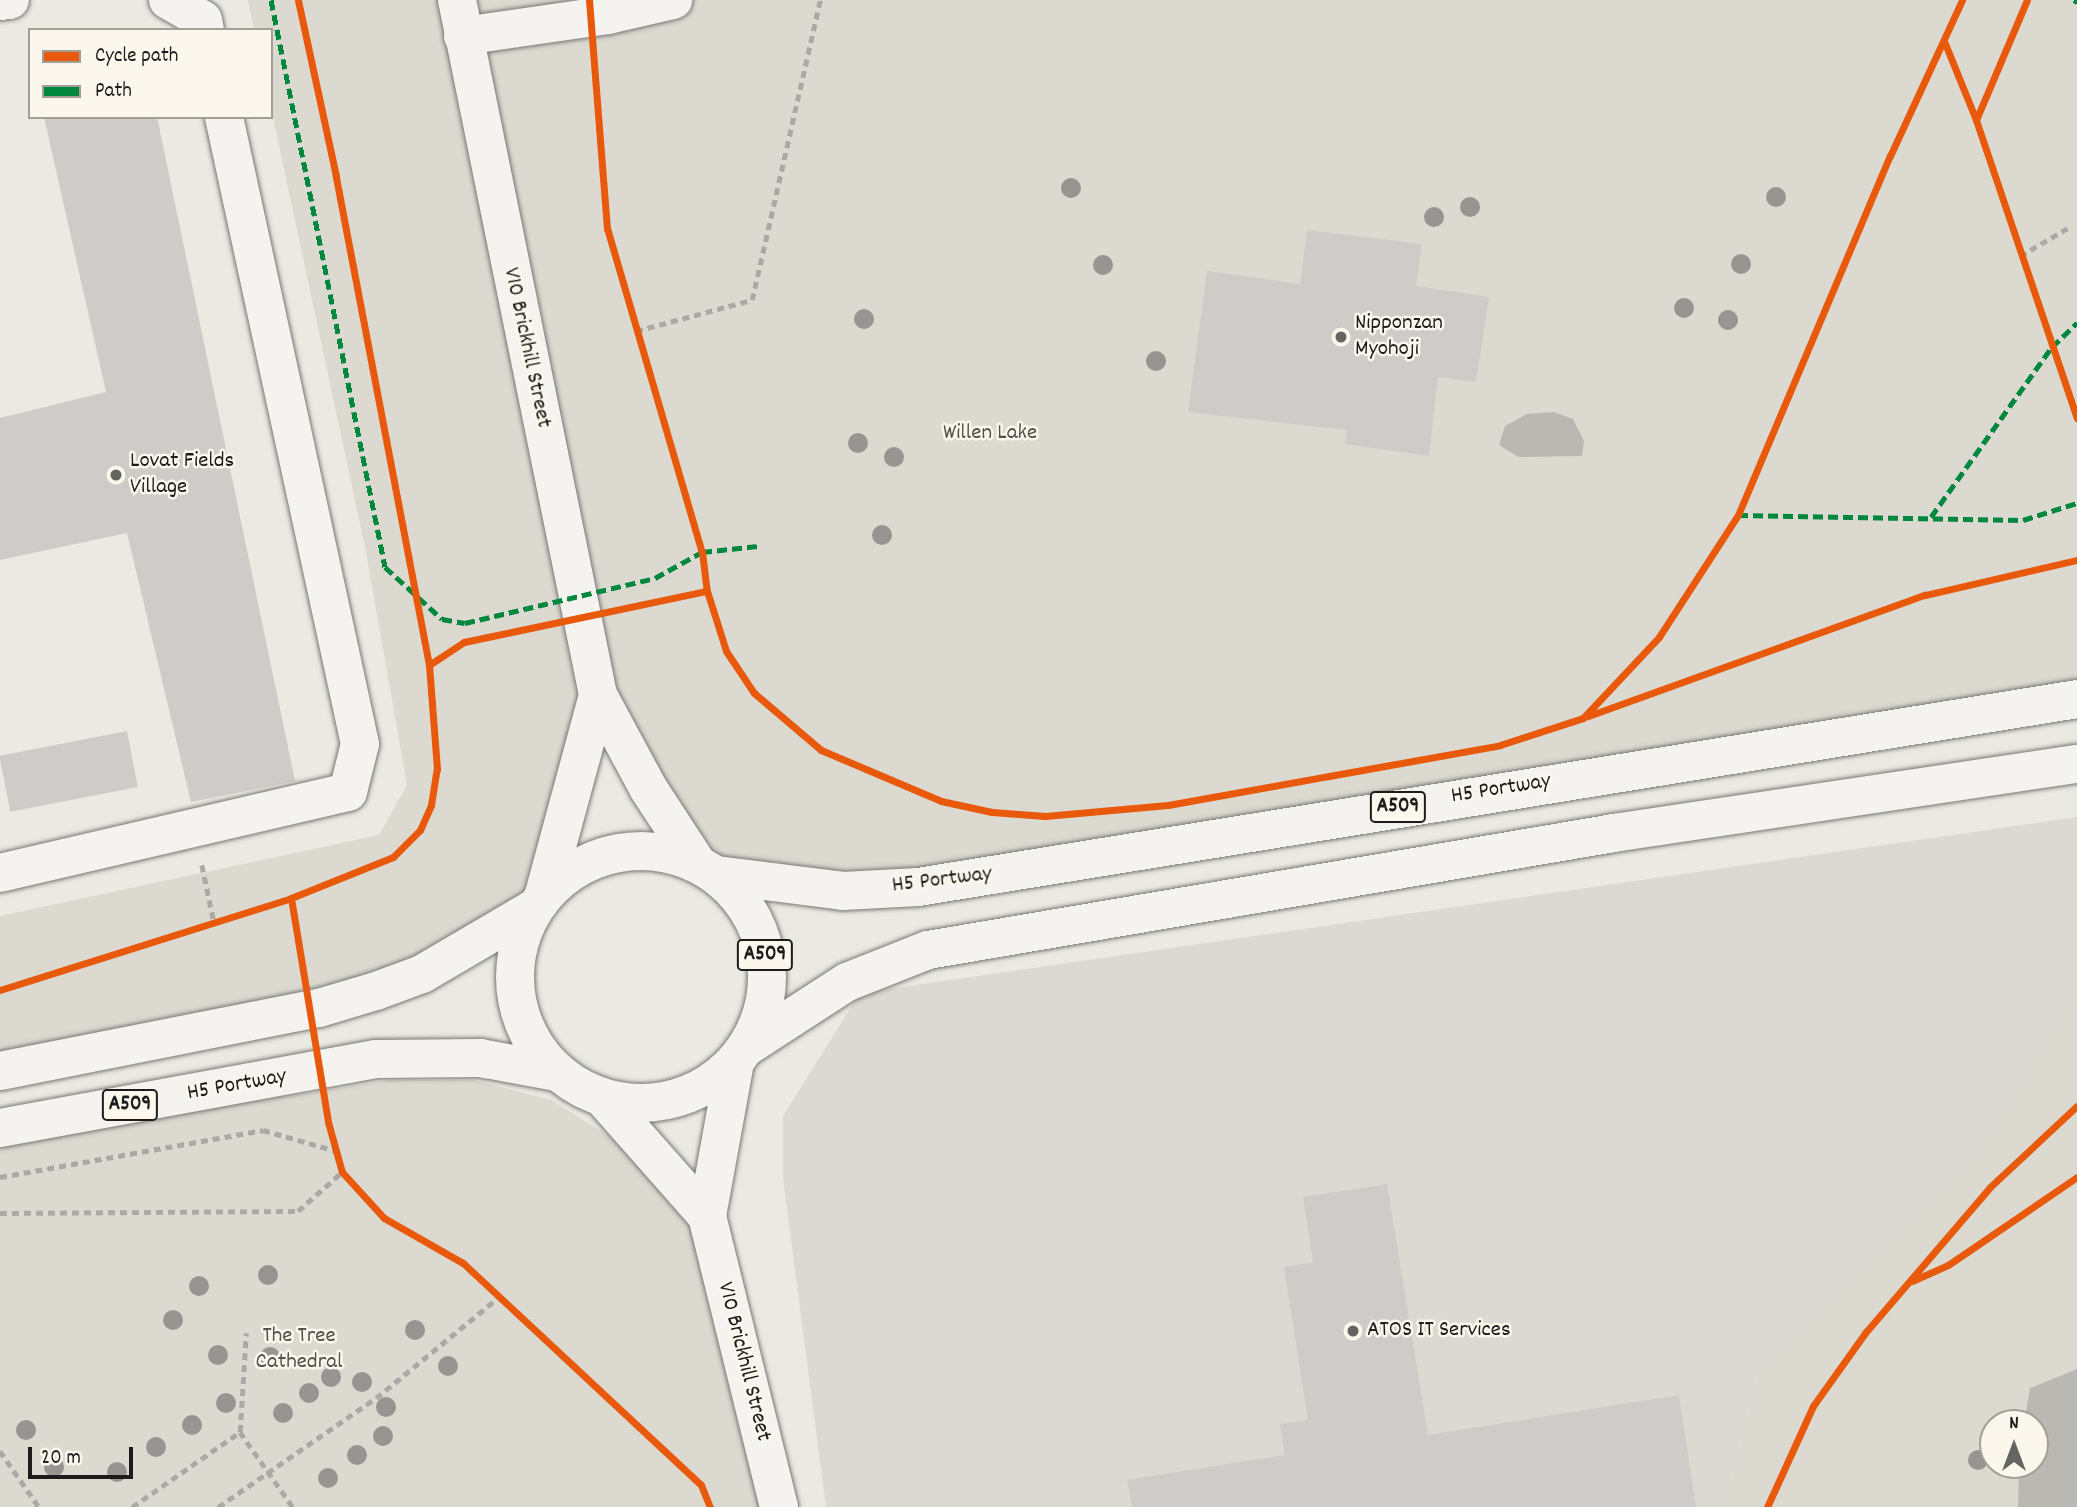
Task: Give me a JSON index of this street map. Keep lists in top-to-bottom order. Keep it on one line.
{"streets":{"main road":["V10 Brickhill Street","H5 Portway","A509"]},"crossings":[["V10 Brickhill Street","H5 Portway"],["V10 Brickhill Street","A509"],["H5 Portway","A509"]],"parks":["Willen Lake","The Tree Cathedral"],"places":["Nipponzan Myohoji","Lovat Fields Village","ATOS IT Services"],"legend":["Cycle path","Path"],"scale_bar":"20 m","north":"top"}
